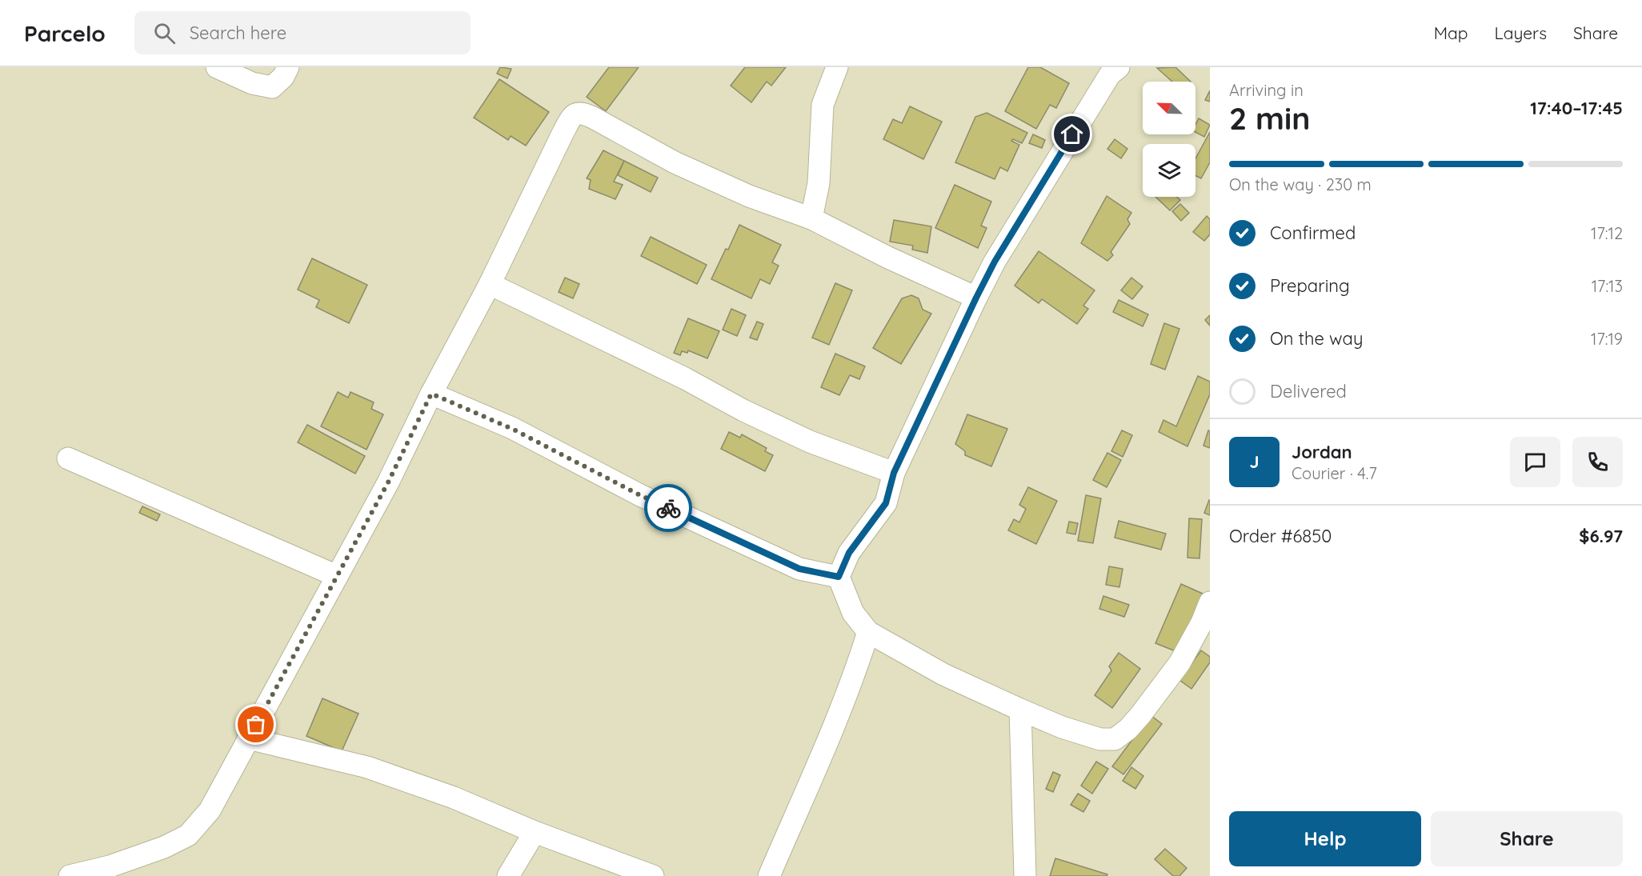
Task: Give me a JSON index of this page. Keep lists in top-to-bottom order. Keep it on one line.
{"north":"top left","page":{"header":"Parcelo","search":"Search here","nav":["Map","Layers","Share"],"heading":["2 min","Arriving in","17:40–17:45"],"panel":["Jordan","Courier · 4.7","Order #6850","$6.97"],"bar":"On the way · 230 m","list":[["Confirmed","17:12"],["Preparing","17:13"],["On the way","17:19"],"Delivered"],"round":"J","buttons":["Help","Share"]}}
